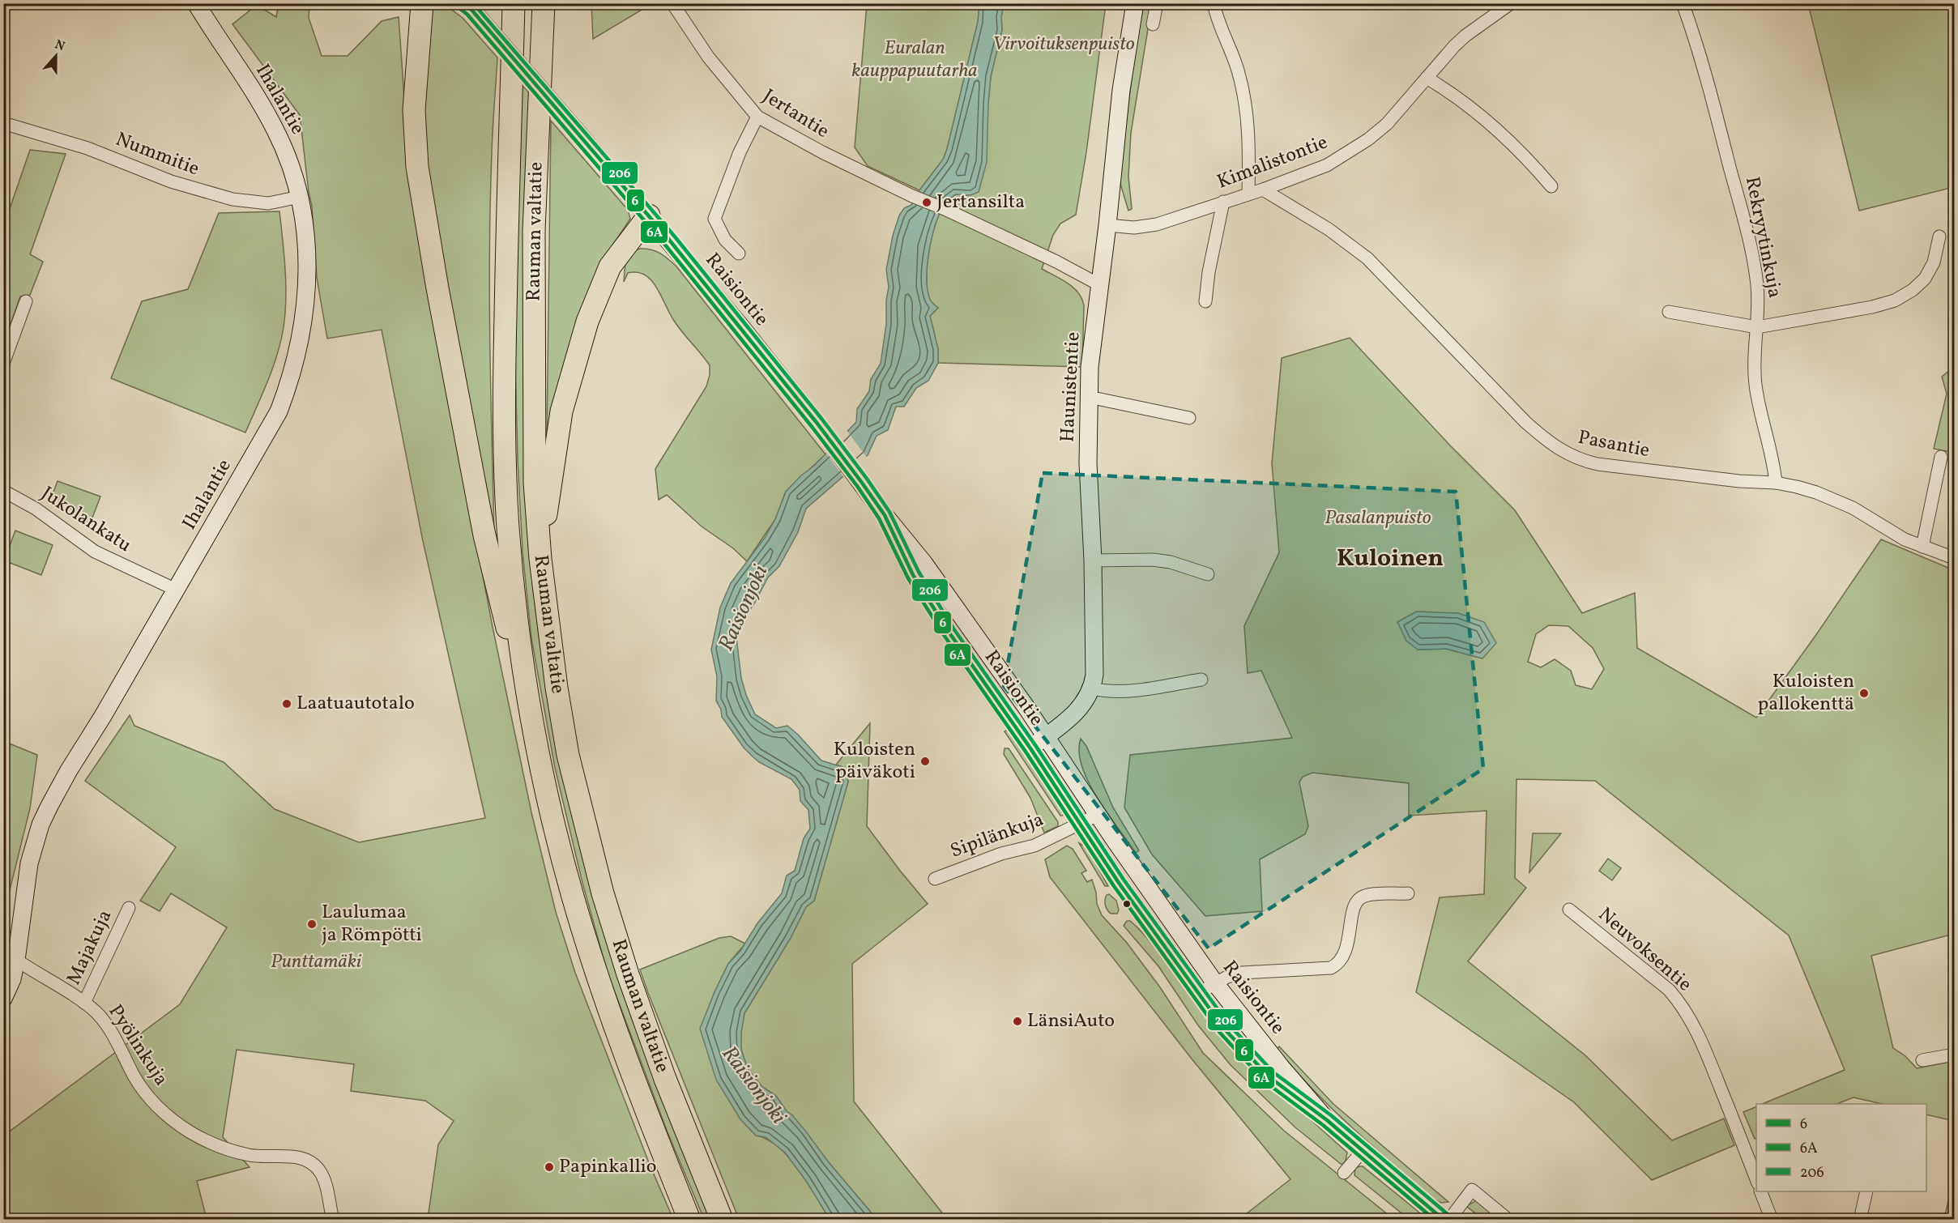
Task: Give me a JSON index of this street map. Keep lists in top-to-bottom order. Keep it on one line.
{"streets":{"highway":["Rauman valtatie"],"main road":["Ihalantie","Raisiontie","Haunistentie"],"street":["Jertantie","Nummitie","Kimalistontie","Rekryytinkuja","Pasantie","Jukolankatu","Sipilänkuja","Majakuja","Neuvoksentie","Pyölinkuja"]},"crossings":[["Ihalantie","Nummitie"],["Ihalantie","Jukolankatu"],["Ihalantie","Pyölinkuja"],["Jertantie","Haunistentie"],["Kimalistontie","Haunistentie"],["Kimalistontie","Pasantie"],["Rekryytinkuja","Pasantie"],["Raisiontie","Haunistentie"],["Raisiontie","Sipilänkuja"],["Majakuja","Pyölinkuja"]],"districts":["Kuloinen"],"water":["Raisionjoki"],"parks":["Virvoituksenpuisto","Euralan kauppapuutarha","Pasalanpuisto","Punttamäki"],"places":["Jertansilta","Kuloisten pallokenttä","Laatuautotalo","Kuloisten päiväkoti","Laulumaa ja Römpötti","LänsiAuto","Papinkallio"],"lines":["transit line 6","transit line 206","transit line 6A"],"legend":["6","6A","206"],"north":"top"}
